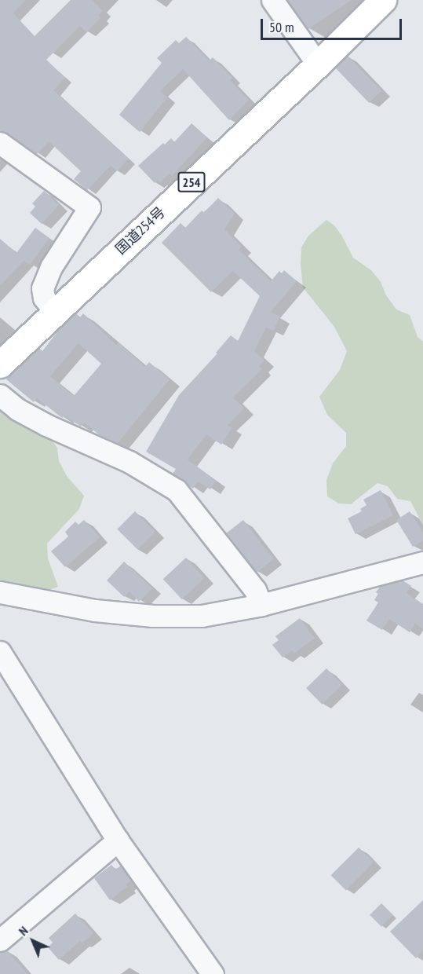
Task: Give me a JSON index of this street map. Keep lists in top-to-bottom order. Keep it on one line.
{"streets":{"highway":["254","国道254号"]},"scale_bar":"50 m","north":"top left"}
